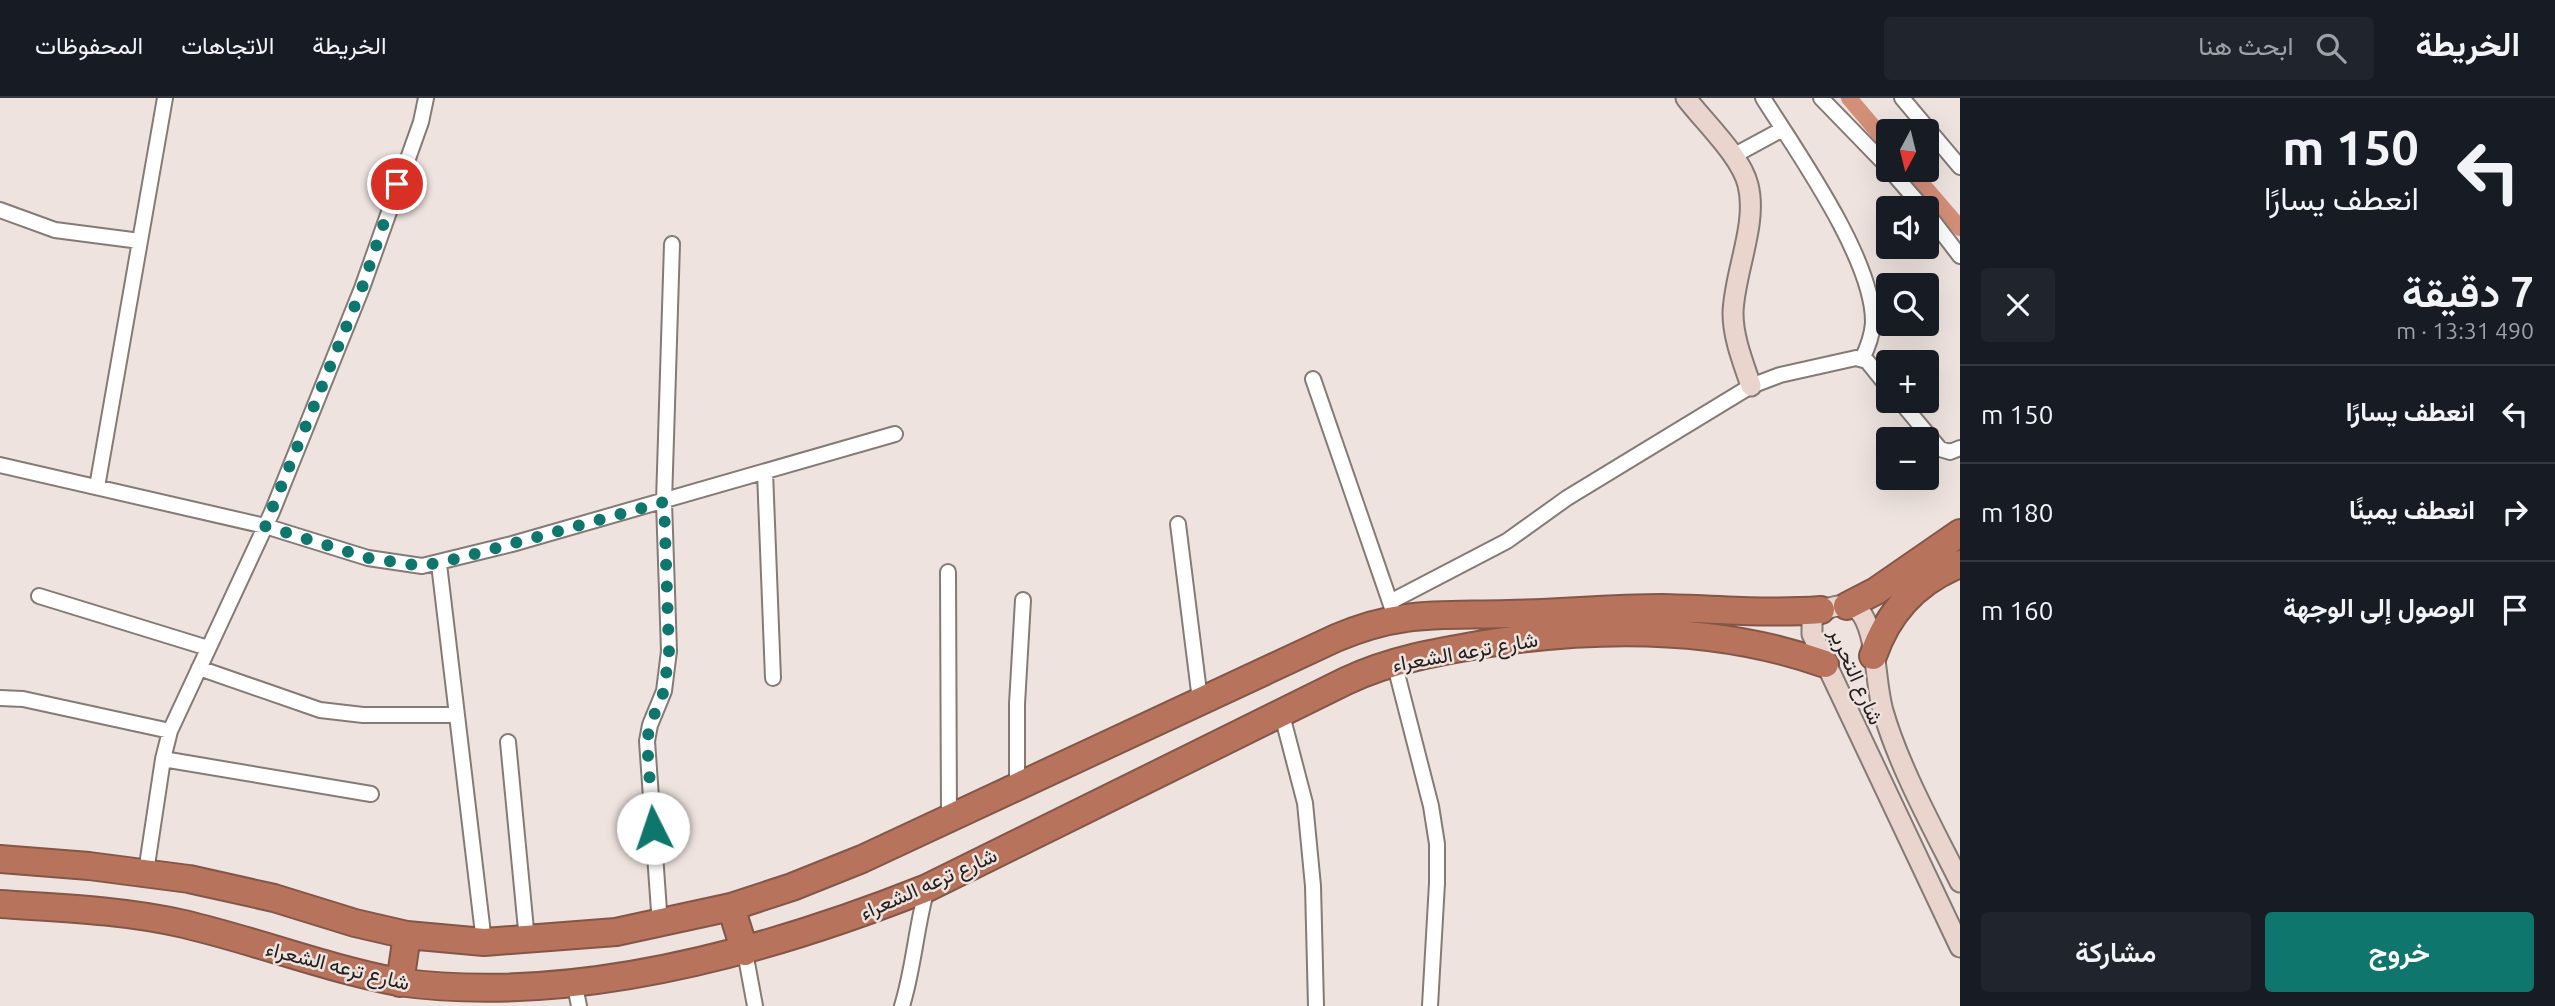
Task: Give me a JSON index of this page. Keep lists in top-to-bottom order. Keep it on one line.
{"streets":{"highway":["شارع ترعه الشعراء"],"street":["شارع التحرير"]},"crossings":[["شارع ترعه الشعراء","شارع التحرير"]],"north":"bottom","page":{"header":"الخريطة","search":"ابحث هنا","nav":["الخريطة","الاتجاهات","المحفوظات"],"turn":["150 m","انعطف يسارًا"],"map_buttons":["+","−"],"heading":["7 دقيقة","490 m · 13:31"],"list":[{"name":"انعطف يسارًا","value":"150 m"},{"name":"انعطف يمينًا","value":"180 m"},{"name":"الوصول إلى الوجهة","value":"160 m"}],"buttons":["خروج","مشاركة"]}}
